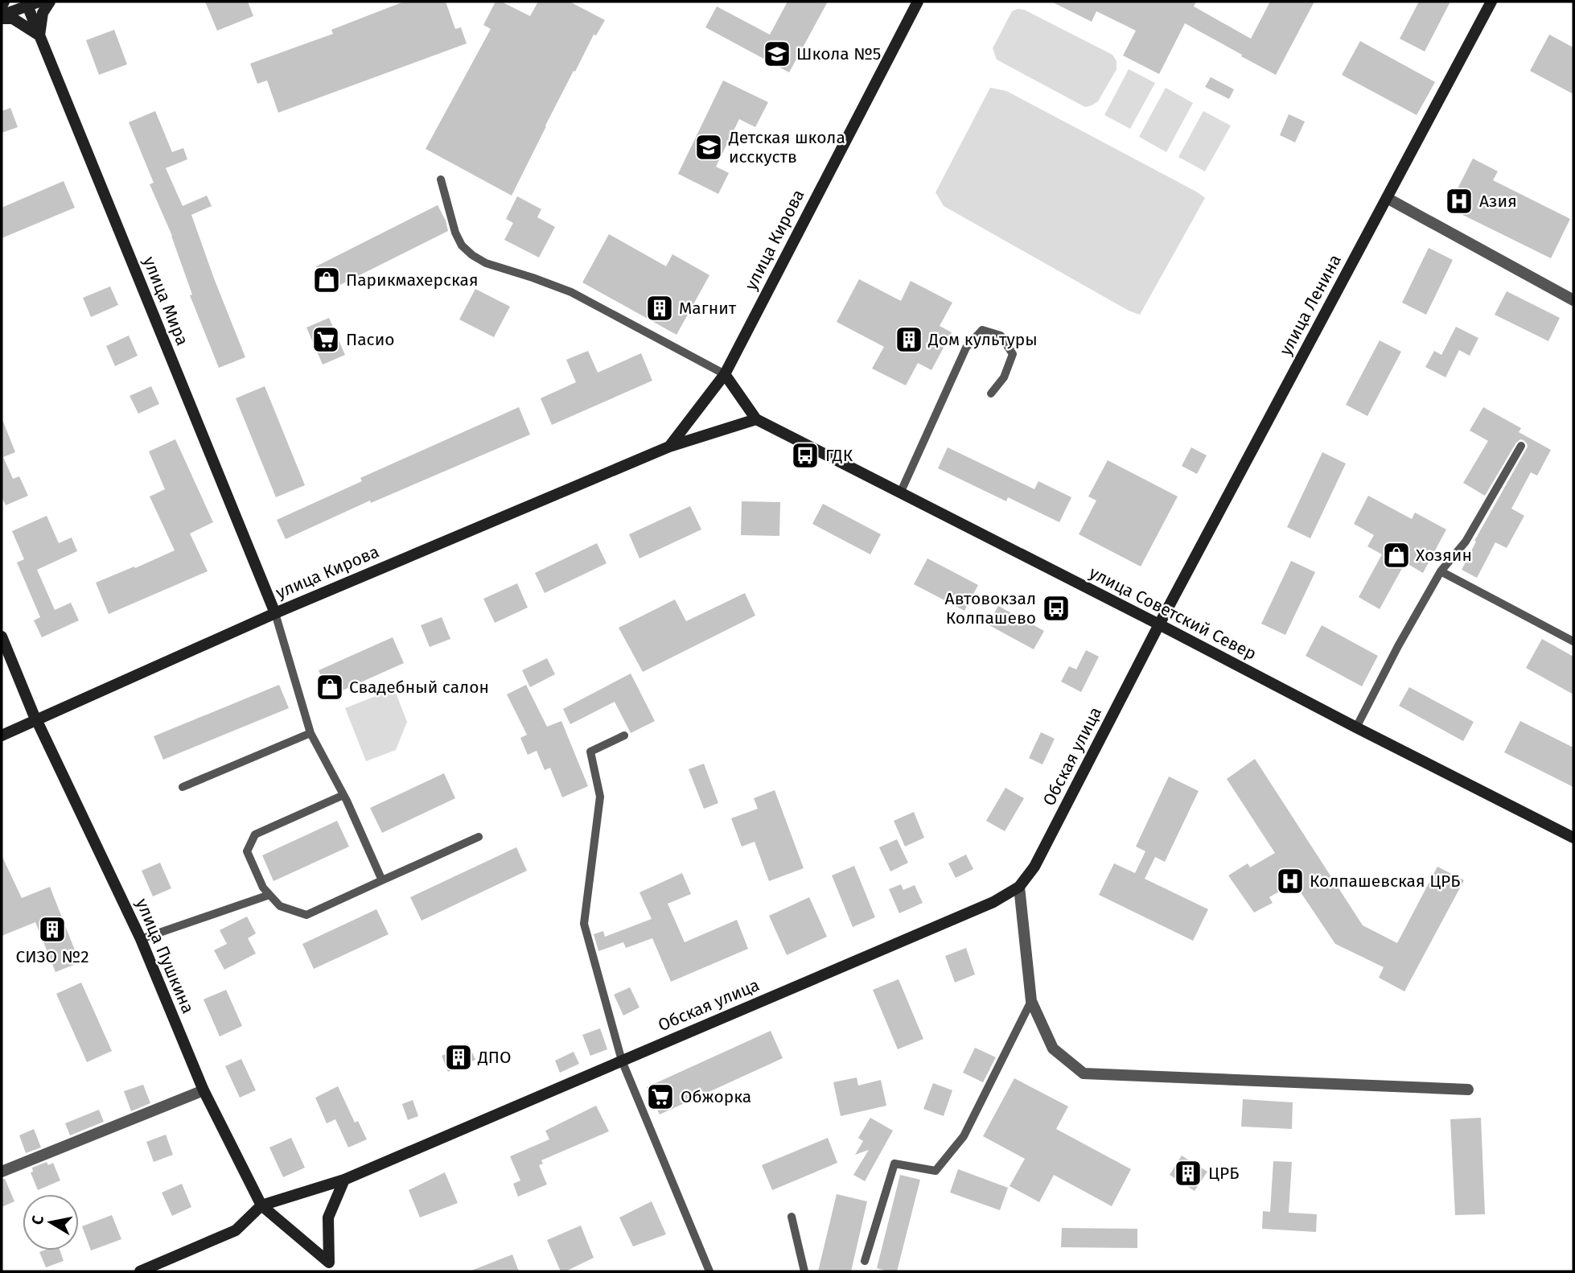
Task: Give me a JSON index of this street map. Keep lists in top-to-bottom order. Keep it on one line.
{"streets":{"street":["улица Кирова","улица Мира","улица Ленина","улица Советский Север","Обская улица","улица Пушкина"]},"crossings":[["улица Кирова","улица Мира"],["улица Кирова","улица Советский Север"],["улица Кирова","улица Пушкина"],["улица Ленина","улица Советский Север"],["улица Ленина","Обская улица"],["улица Советский Север","Обская улица"],["Обская улица","улица Пушкина"]],"places":{"school or university":["Школа №5","Детская школа исскуств"],"hospital":["Азия","Колпашевская ЦРБ"],"shop":["Парикмахерская","Хозяин","Свадебный салон"],"building":["Магнит","Дом культуры","СИЗО №2","ДПО","ЦРБ"],"supermarket":["Пасио","Обжорка"],"bus stop":["ГДК","Автовокзал Колпашево"]},"north":"left"}
